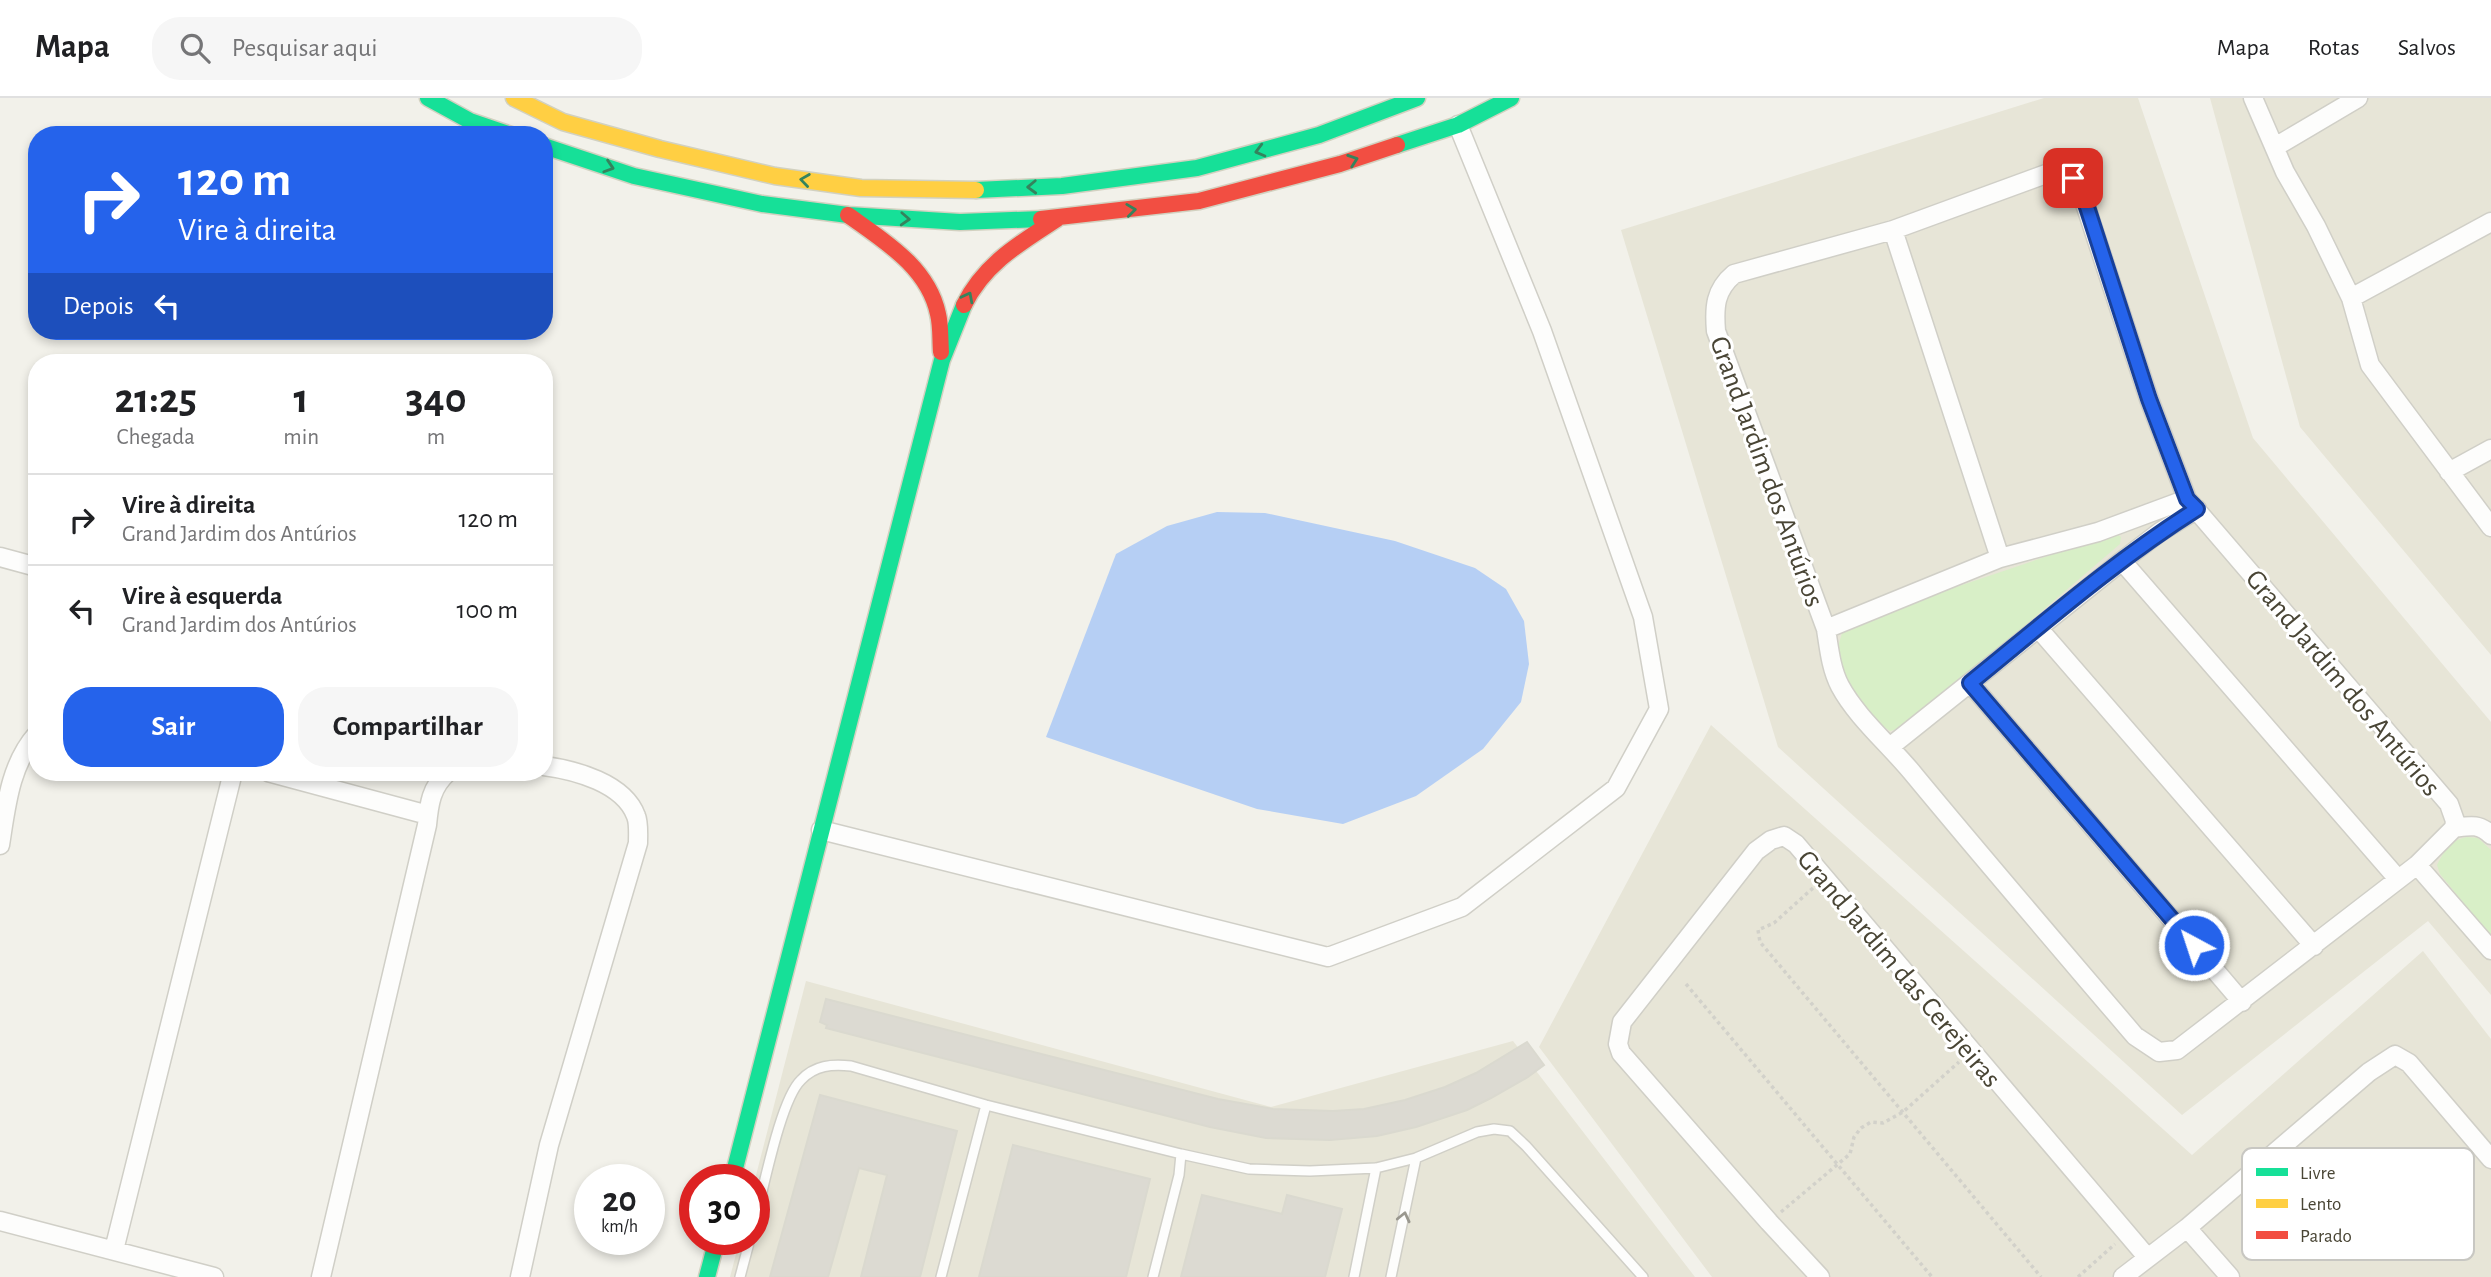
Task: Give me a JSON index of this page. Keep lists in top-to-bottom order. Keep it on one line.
{"streets":{"street":["Grand Jardim dos Antúrios","Grand Jardim das Cerejeiras"]},"legend":["Livre","Lento","Parado"],"page":{"header":"Mapa","search":"Pesquisar aqui","nav":["Mapa","Rotas","Salvos"],"turn":["120 m","Vire à direita"],"then":"Depois","eta":["21:25","Chegada","1","min","340","m"],"list":[{"name":"Vire à direita","note":"Grand Jardim dos Antúrios","value":"120 m"},{"name":"Vire à esquerda","note":"Grand Jardim dos Antúrios","value":"100 m"}],"buttons":["Sair","Compartilhar"],"speed":"20 km/h","limit":"30"}}
